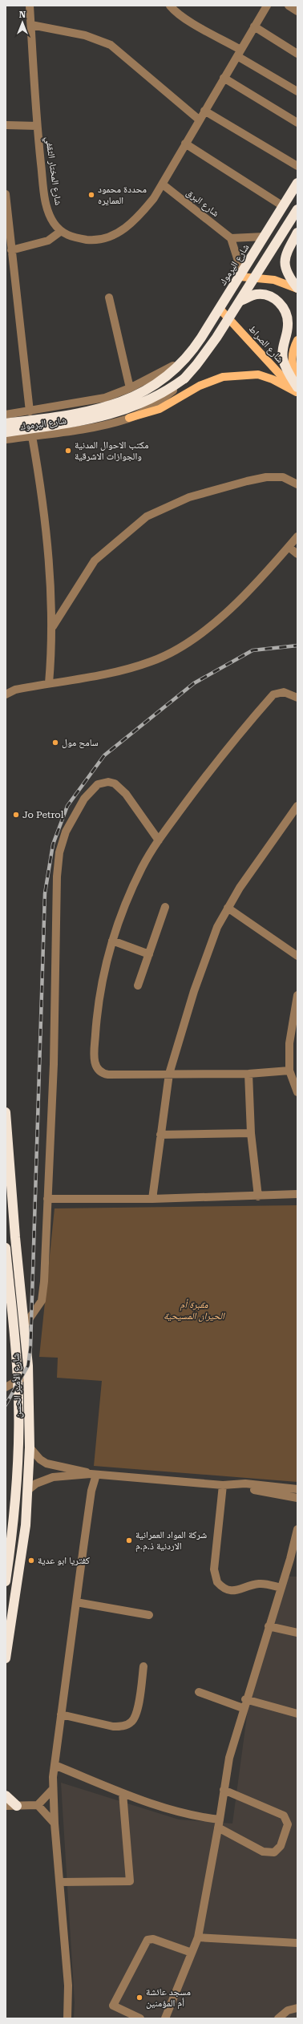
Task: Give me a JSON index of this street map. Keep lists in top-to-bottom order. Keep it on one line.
{"streets":{"highway":["شارع اليرموك","شارع الأمير الحسن"],"main road":["شارع الصراط"],"street":["شارع المختار الثقفي","شارع البرق"]},"crossings":[["شارع اليرموك","شارع الصراط"]],"parks":["مقبرة أم الحيران المسيحية"],"places":["محددة محمود العمايره","مكتب الاحوال المدنية والجوازات الاشرقية","سامح مول","Jo Petrol","شركة المواد العمرانية الاردنية ذ.م.م","كفتريا ابو عدية","مسجد عائشة أم المؤمنين"],"north":"top"}
